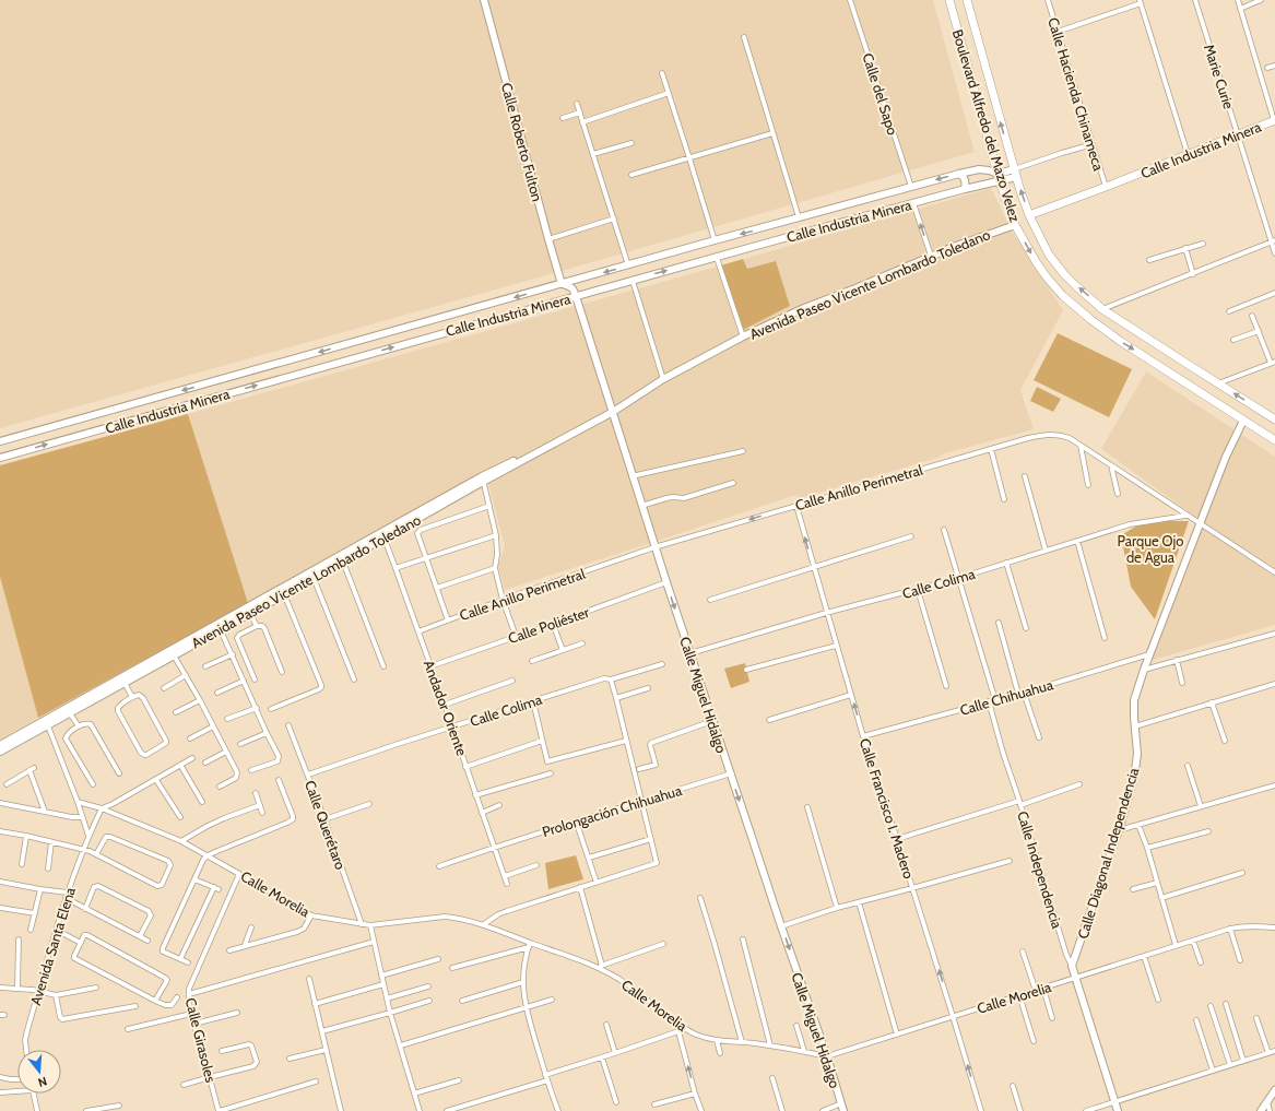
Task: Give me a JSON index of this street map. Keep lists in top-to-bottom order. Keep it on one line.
{"streets":{"main road":["Boulevard Alfredo del Mazo Velez","Calle Roberto Fulton","Calle Industria Minera","Avenida Paseo Vicente Lombardo Toledano","Calle Miguel Hidalgo","Calle Diagonal Independencia","Calle Independencia"],"street":["Marie Curie","Calle del Sapo","Calle Hacienda Chinameca","Calle Anillo Perimetral","Calle Colima","Calle Poliéster","Calle Chihuahua","Andador Oriente","Calle Francisco I. Madero","Prolongación Chihuahua","Calle Querétaro","Calle Morelia","Avenida Santa Elena","Calle Girasoles"]},"crossings":[["Marie Curie","Calle Industria Minera"],["Calle del Sapo","Calle Industria Minera"],["Calle Hacienda Chinameca","Calle Industria Minera"],["Boulevard Alfredo del Mazo Velez","Calle Industria Minera"],["Boulevard Alfredo del Mazo Velez","Avenida Paseo Vicente Lombardo Toledano"],["Boulevard Alfredo del Mazo Velez","Calle Diagonal Independencia"],["Calle Roberto Fulton","Calle Industria Minera"],["Calle Industria Minera","Calle Miguel Hidalgo"],["Avenida Paseo Vicente Lombardo Toledano","Calle Miguel Hidalgo"],["Avenida Paseo Vicente Lombardo Toledano","Andador Oriente"],["Calle Anillo Perimetral","Calle Colima"],["Calle Anillo Perimetral","Calle Miguel Hidalgo"],["Calle Anillo Perimetral","Andador Oriente"],["Calle Anillo Perimetral","Calle Francisco I. Madero"],["Calle Anillo Perimetral","Calle Diagonal Independencia"],["Calle Colima","Calle Miguel Hidalgo"],["Calle Colima","Andador Oriente"],["Calle Colima","Calle Francisco I. Madero"],["Calle Colima","Calle Querétaro"],["Calle Poliéster","Calle Miguel Hidalgo"],["Calle Poliéster","Andador Oriente"],["Calle Miguel Hidalgo","Prolongación Chihuahua"],["Calle Miguel Hidalgo","Calle Morelia"],["Calle Chihuahua","Calle Francisco I. Madero"],["Calle Chihuahua","Calle Diagonal Independencia"],["Calle Chihuahua","Calle Independencia"],["Andador Oriente","Prolongación Chihuahua"],["Calle Francisco I. Madero","Calle Morelia"],["Calle Querétaro","Calle Morelia"],["Calle Diagonal Independencia","Calle Independencia"],["Calle Independencia","Calle Morelia"],["Calle Morelia","Avenida Santa Elena"],["Calle Morelia","Calle Girasoles"]],"one_way":["Calle Miguel Hidalgo","Calle Francisco I. Madero"],"parks":["Parque Ojo de Agua"],"north":"bottom"}
